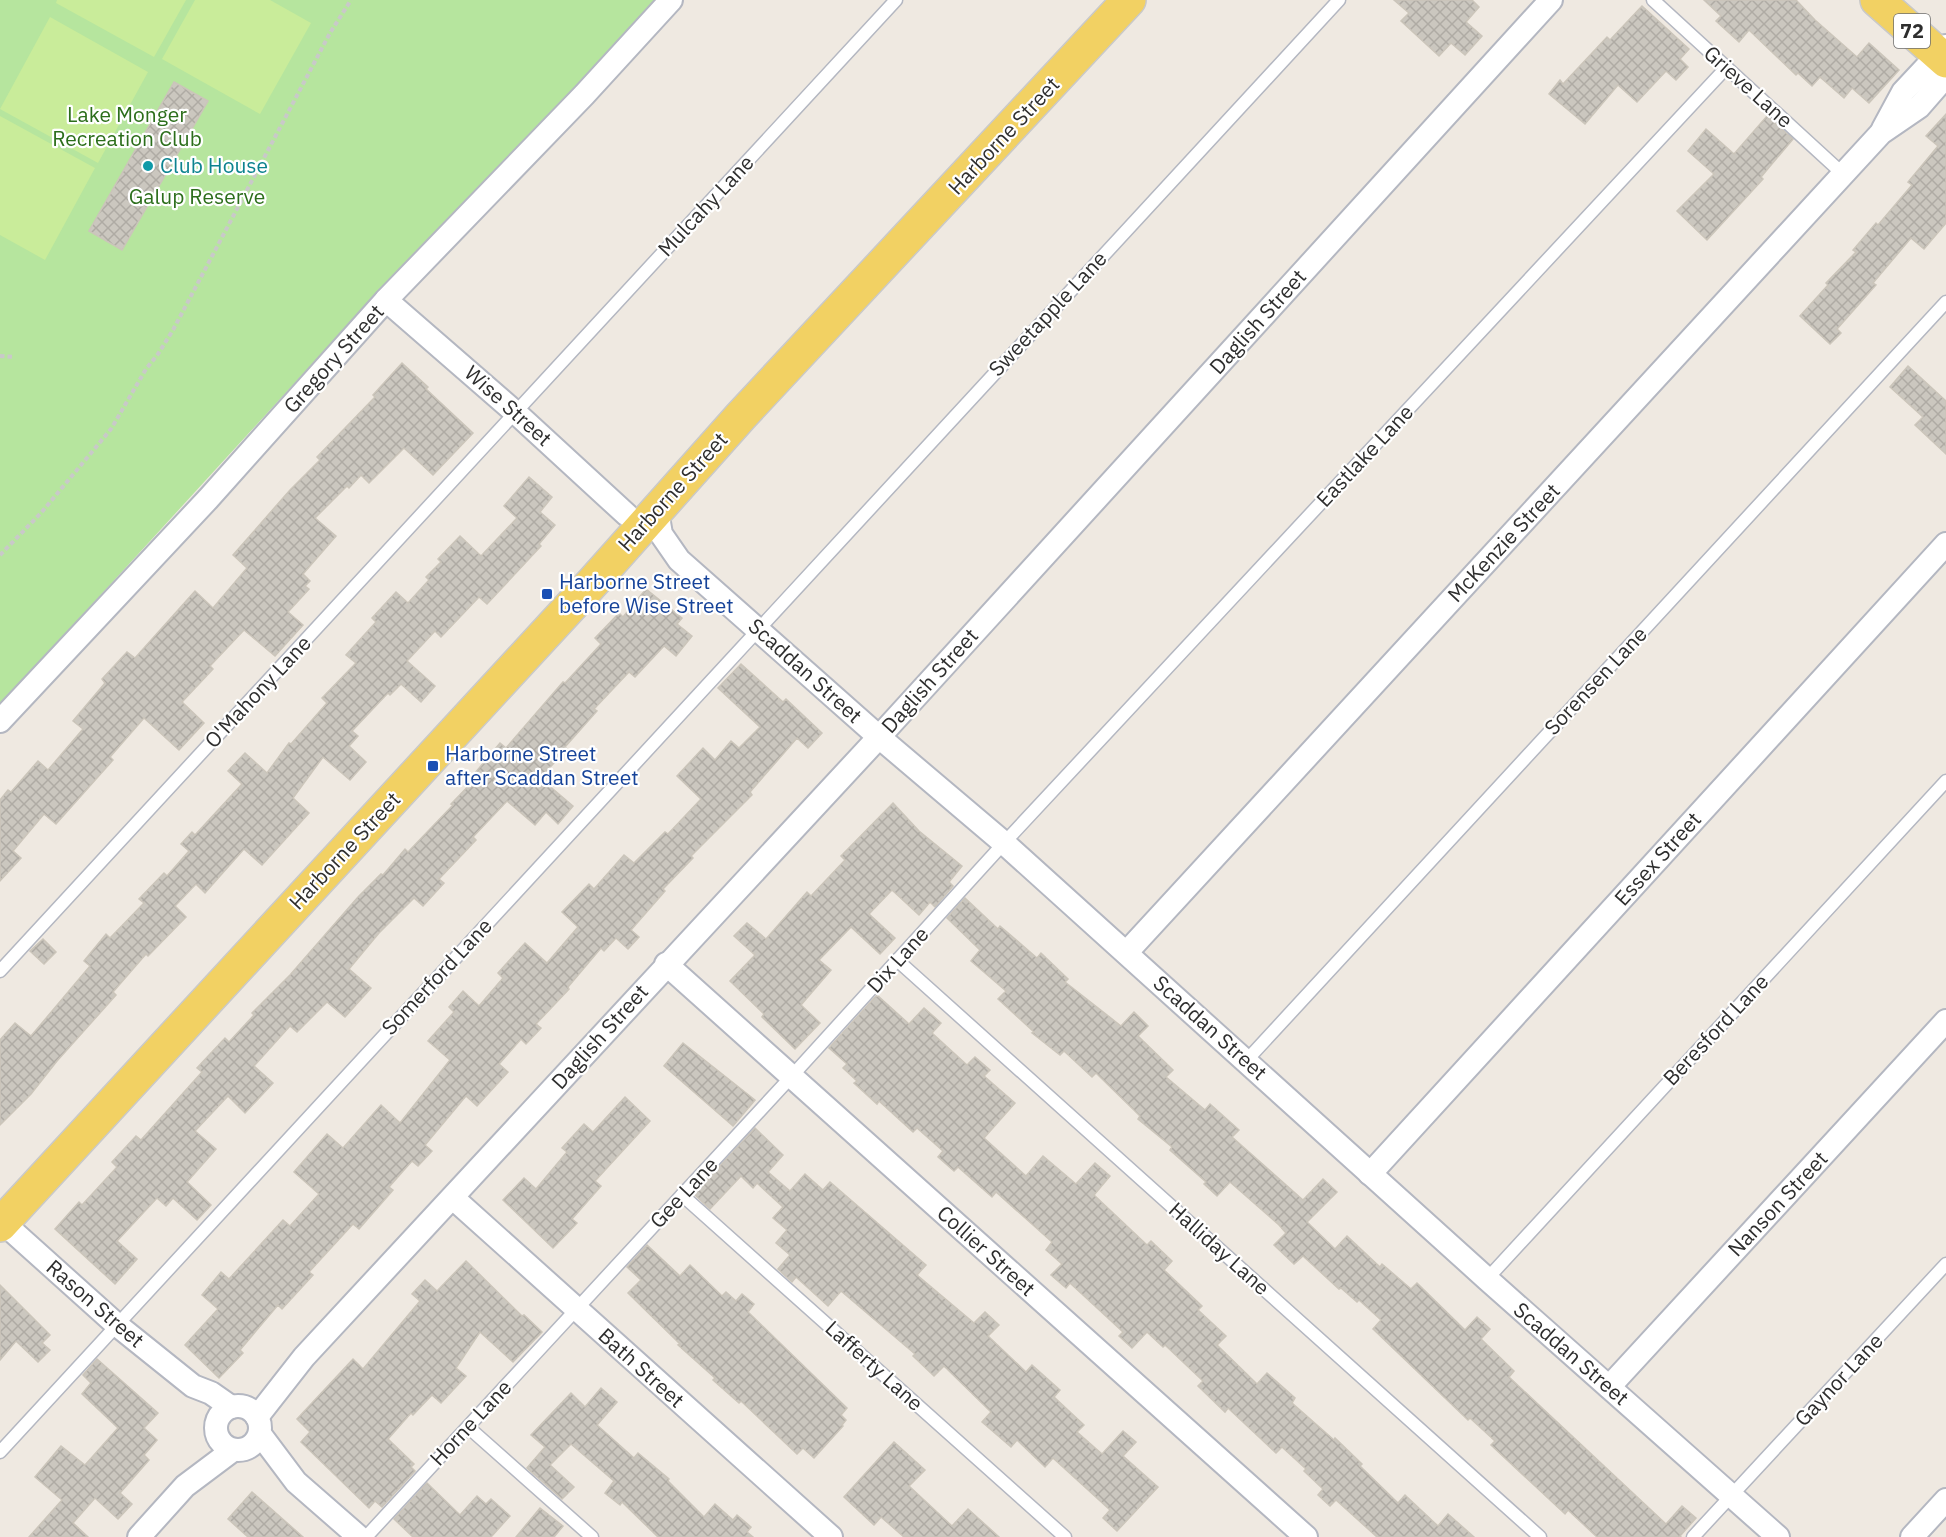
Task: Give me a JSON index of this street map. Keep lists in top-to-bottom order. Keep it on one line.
{"streets":{"main road":["72","Harborne Street"],"street":["Daglish Street","Gregory Street","Wise Street","McKenzie Street","Scaddan Street","Essex Street","Nanson Street","Collier Street","Rason Street","Bath Street"],"lane":["Grieve Lane","Mulcahy Lane","Sweetapple Lane","Eastlake Lane","Sorensen Lane","O'Mahony Lane","Dix Lane","Somerford Lane","Beresford Lane","Gee Lane","Halliday Lane","Lafferty Lane","Gaynor Lane","Horne Lane"]},"crossings":[["72","McKenzie Street"],["Grieve Lane","Eastlake Lane"],["Grieve Lane","McKenzie Street"],["Harborne Street","Wise Street"],["Harborne Street","Scaddan Street"],["Harborne Street","Rason Street"],["Mulcahy Lane","Wise Street"],["Mulcahy Lane","O'Mahony Lane"],["Sweetapple Lane","Scaddan Street"],["Sweetapple Lane","Somerford Lane"],["Daglish Street","Scaddan Street"],["Daglish Street","Collier Street"],["Daglish Street","Rason Street"],["Daglish Street","Bath Street"],["Gregory Street","Wise Street"],["Wise Street","Scaddan Street"],["Wise Street","O'Mahony Lane"],["Eastlake Lane","Scaddan Street"],["Eastlake Lane","Dix Lane"],["McKenzie Street","Scaddan Street"],["Scaddan Street","Sorensen Lane"],["Scaddan Street","Essex Street"],["Scaddan Street","Dix Lane"],["Scaddan Street","Somerford Lane"],["Scaddan Street","Beresford Lane"],["Scaddan Street","Nanson Street"],["Scaddan Street","Gaynor Lane"],["Dix Lane","Gee Lane"],["Dix Lane","Halliday Lane"],["Dix Lane","Collier Street"],["Somerford Lane","Rason Street"],["Gee Lane","Collier Street"],["Gee Lane","Lafferty Lane"],["Gee Lane","Bath Street"],["Gee Lane","Horne Lane"],["Bath Street","Horne Lane"]],"parks":["Lake Monger Recreation Club","Galup Reserve"],"places":{"other":["Club House"],"transit":["Harborne Street before Wise Street","Harborne Street after Scaddan Street"]}}
